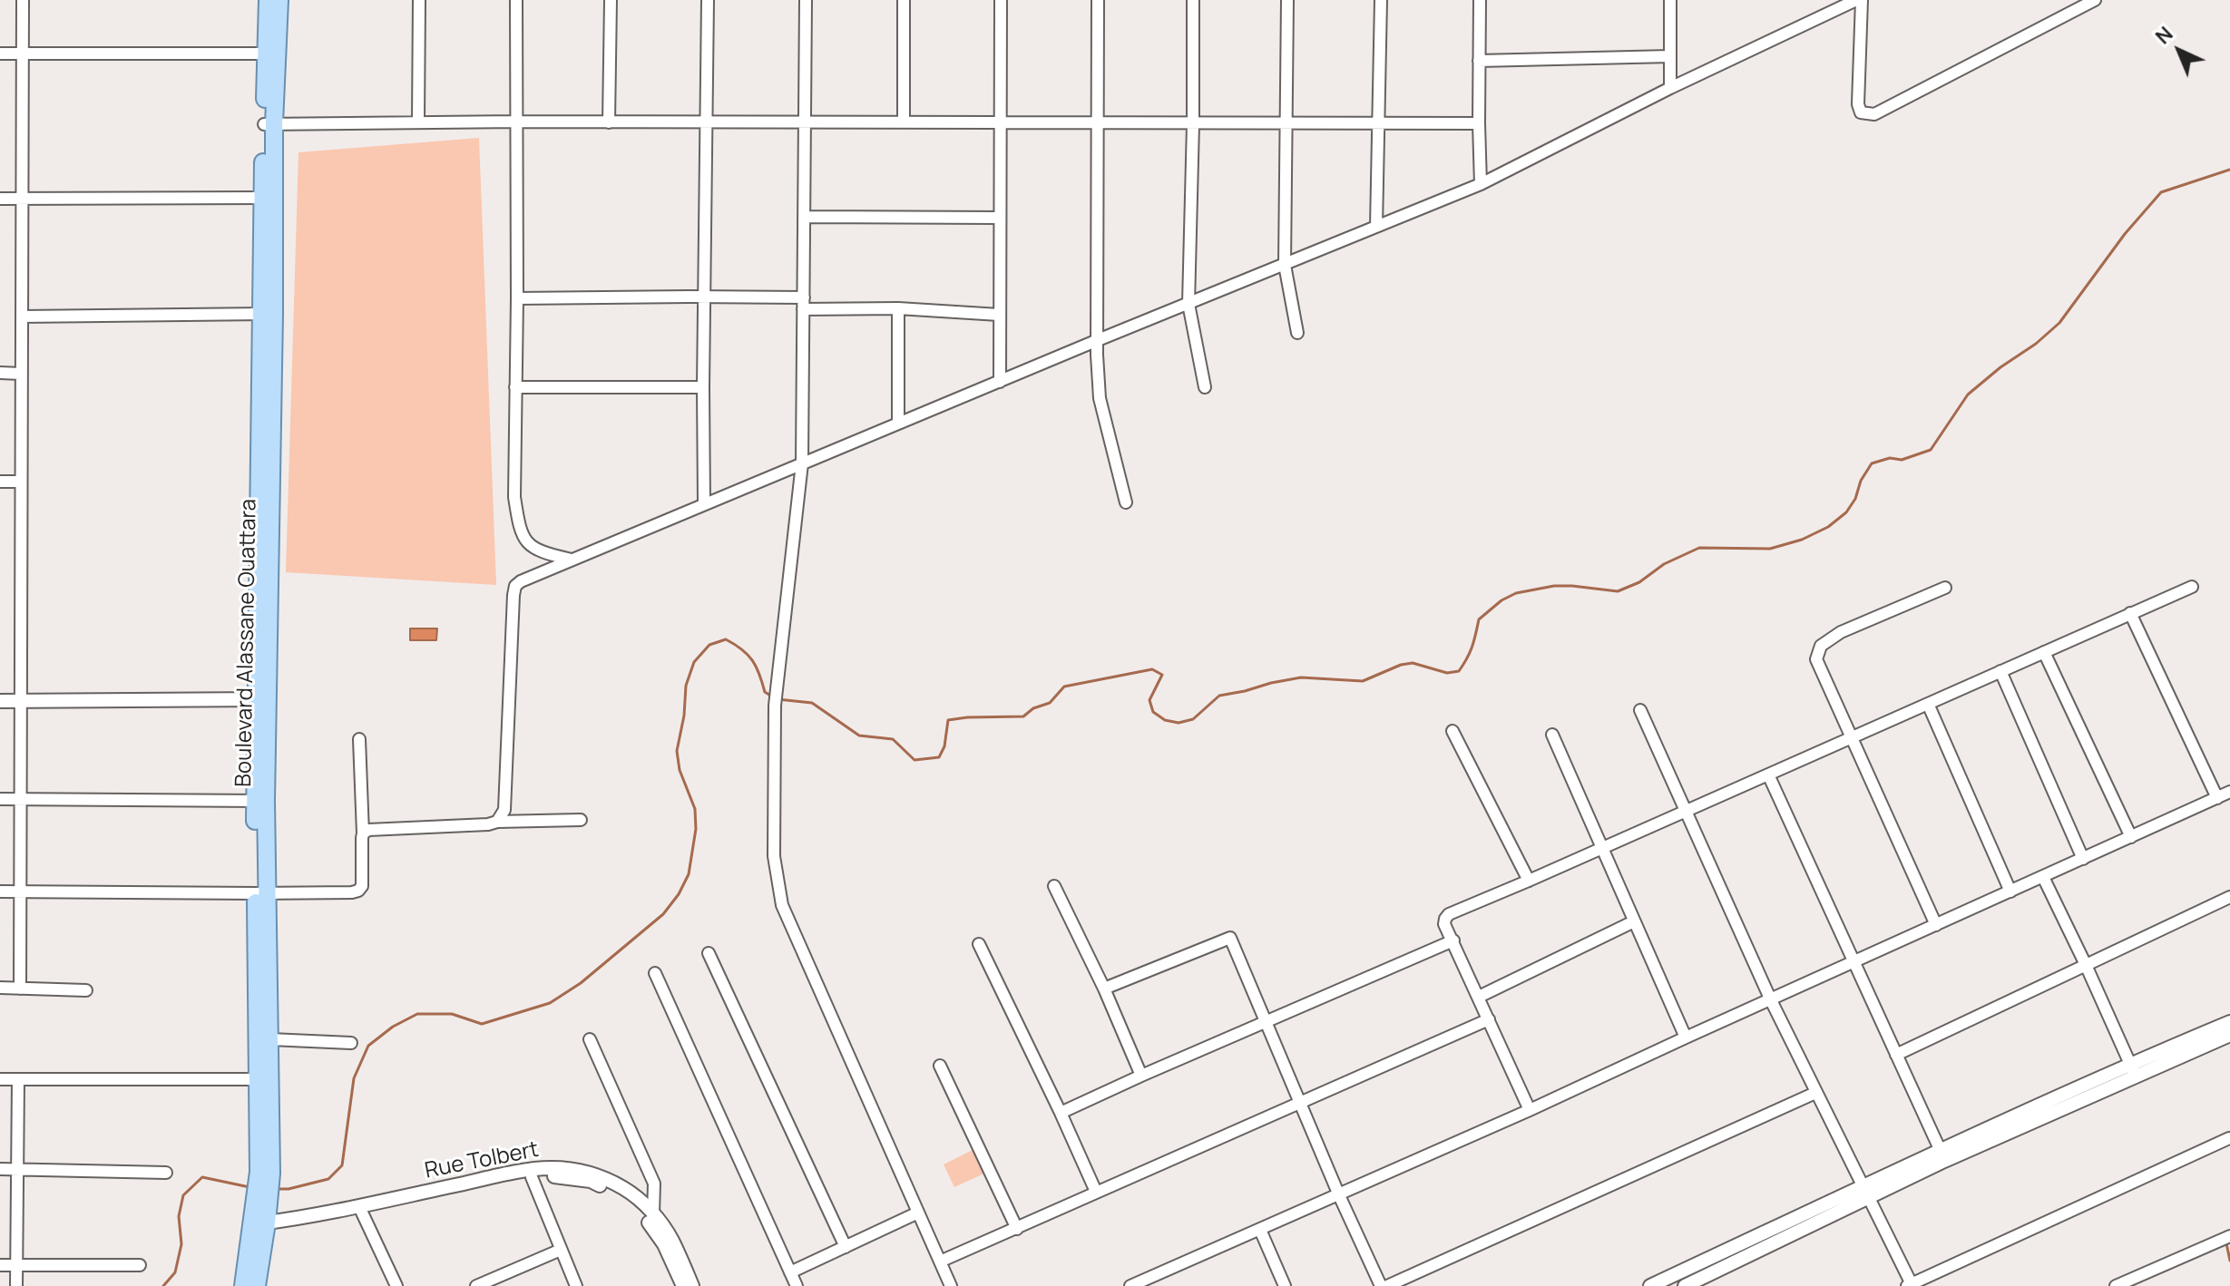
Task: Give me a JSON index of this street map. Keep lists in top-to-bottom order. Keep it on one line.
{"streets":{"main road":["Boulevard Alassane Ouattara"],"street":["Rue Tolbert"]},"crossings":[["Boulevard Alassane Ouattara","Rue Tolbert"]],"north":"top left"}
